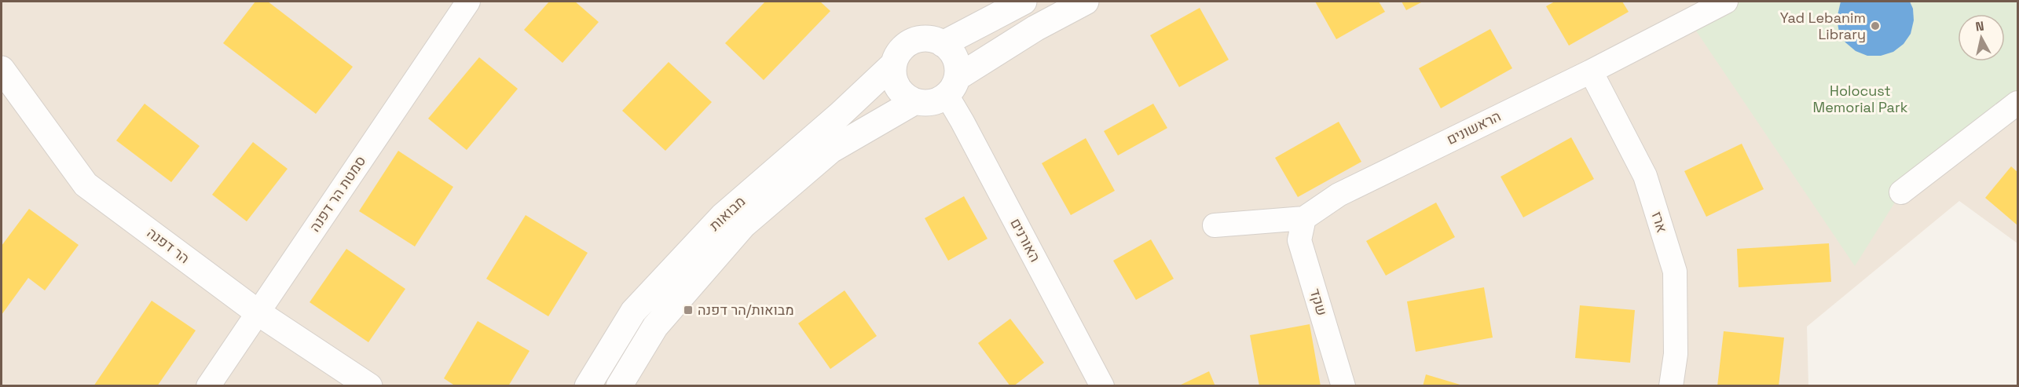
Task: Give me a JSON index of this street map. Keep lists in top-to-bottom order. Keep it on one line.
{"streets":{"street":["הראשונים","סמטת הר דפנה","מבואות","ארז","האורנים","הר דפנה","שקד"]},"crossings":[["הראשונים","ארז"],["הראשונים","שקד"],["סמטת הר דפנה","הר דפנה"],["מבואות","האורנים"]],"parks":["Holocust Memorial Park"],"places":{"other":["Yad Lebanim Library"],"transit":["מבואות/הר דפנה"]},"north":"top"}
